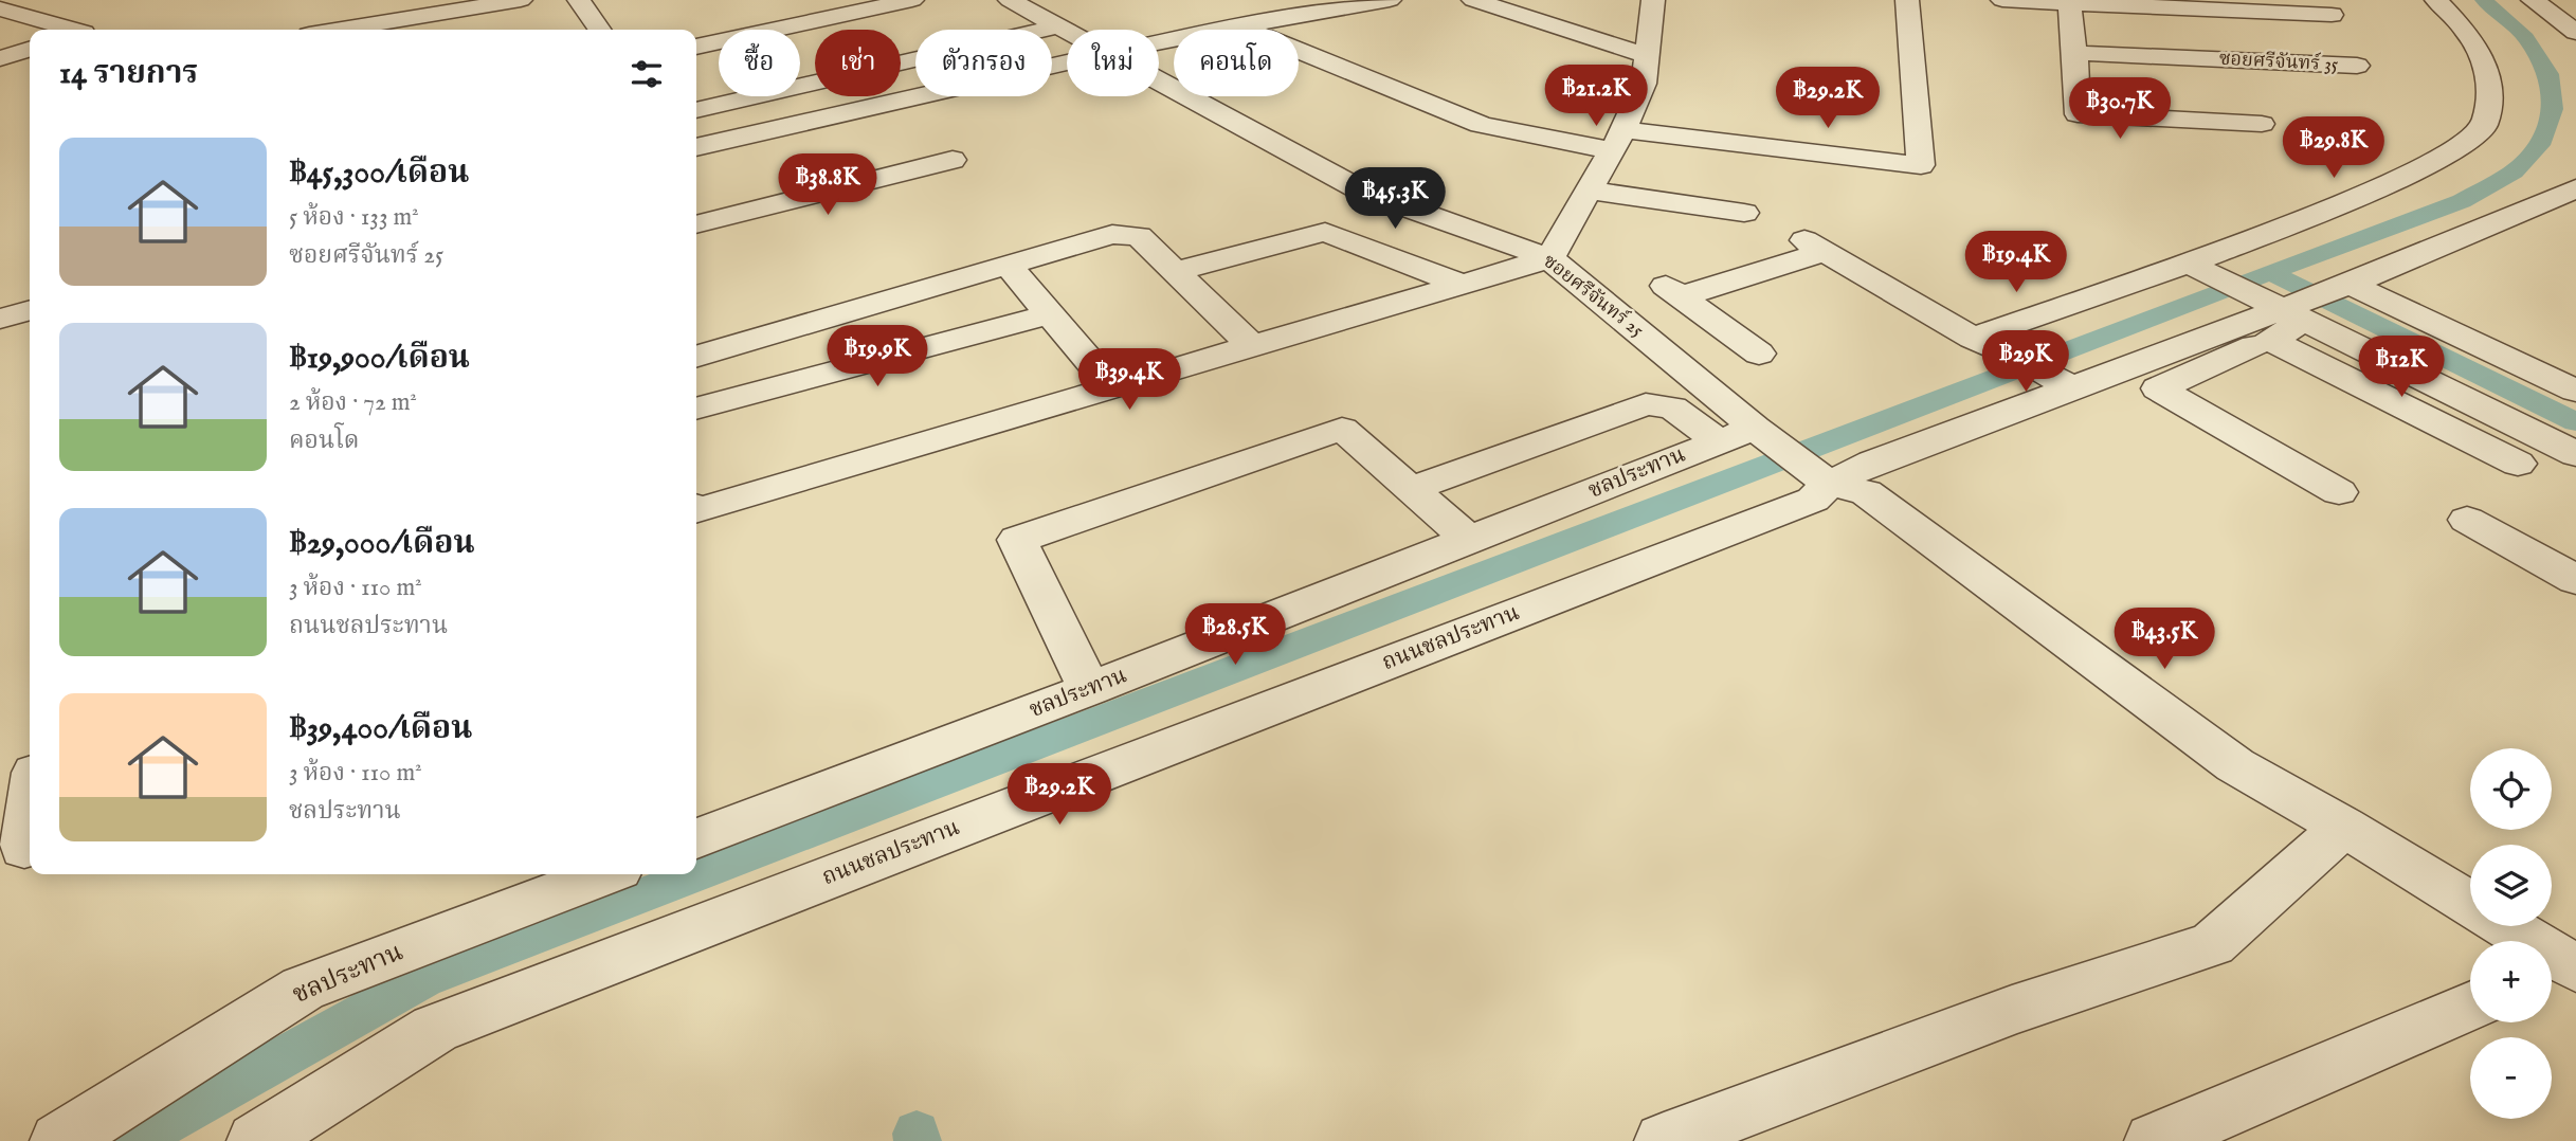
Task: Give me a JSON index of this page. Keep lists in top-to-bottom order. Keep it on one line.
{"streets":{"street":["ซอยศรีจันทร์ 35","ซอยศรีจันทร์ 25","ชลประทาน","ถนนชลประทาน"]},"crossings":[["ซอยศรีจันทร์ 25","ชลประทาน"],["ซอยศรีจันทร์ 25","ถนนชลประทาน"],["ชลประทาน","ถนนชลประทาน"]],"page":{"chip":["ซื้อ","เช่า","ตัวกรอง","ใหม่","คอนโด"],"heading":"14 รายการ","price":["฿21.2K","฿29.2K","฿30.7K","฿29.8K","฿38.8K","฿45.3K","฿19.4K","฿19.9K","฿29K","฿12K","฿39.4K","฿28.5K","฿43.5K","฿29.2K"],"list":[{"name":"฿45,300/เดือน","note":"5 ห้อง · 133 m² · ซอยศรีจันทร์ 25"},{"name":"฿19,900/เดือน","note":"2 ห้อง · 72 m² · คอนโด"},{"name":"฿29,000/เดือน","note":"3 ห้อง · 110 m² · ถนนชลประทาน"},{"name":"฿39,400/เดือน","note":"3 ห้อง · 110 m² · ชลประทาน"}],"map_buttons":["+","−"]}}
